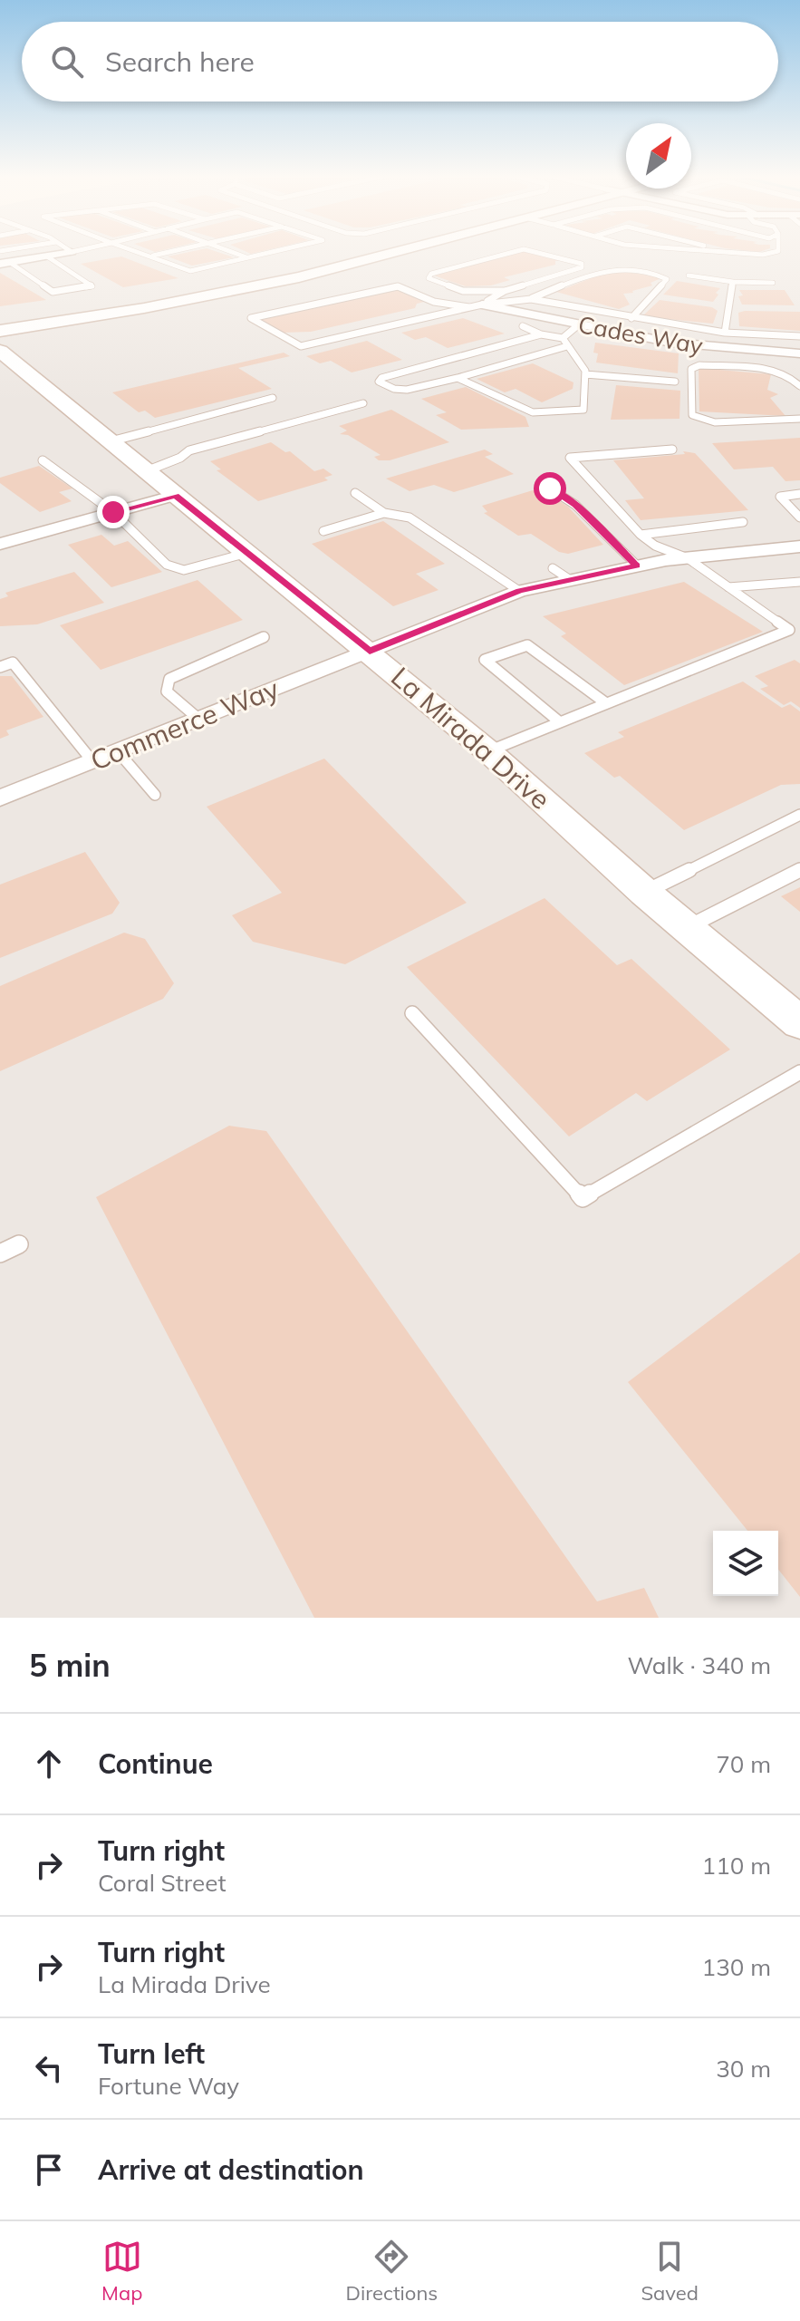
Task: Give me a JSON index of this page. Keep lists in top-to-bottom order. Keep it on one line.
{"streets":{"main road":["La Mirada Drive"],"street":["Cades Way","Commerce Way"]},"crossings":[["Commerce Way","La Mirada Drive"]],"north":"top right","page":{"search":"Search here","heading":["5 min","Walk · 340 m"],"list":[["Continue","70 m"],["Turn right","Coral Street","110 m"],["Turn right","La Mirada Drive","130 m"],["Turn left","Fortune Way","30 m"],"Arrive at destination"],"nav":["Map","Directions","Saved"]}}
